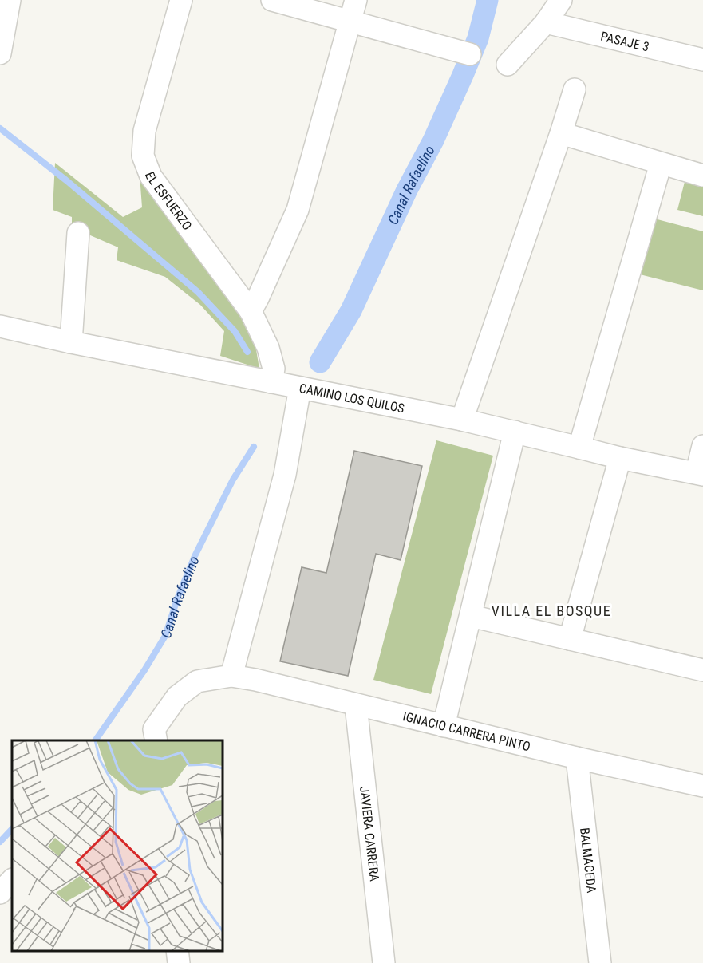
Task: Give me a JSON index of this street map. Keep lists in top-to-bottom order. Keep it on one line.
{"streets":{"street":["PASAJE 3","EL ESFUERZO","CAMINO LOS QUILOS","IGNACIO CARRERA PINTO","JAVIERA CARRERA","BALMACEDA"]},"crossings":[["EL ESFUERZO","CAMINO LOS QUILOS"],["IGNACIO CARRERA PINTO","JAVIERA CARRERA"],["IGNACIO CARRERA PINTO","BALMACEDA"]],"districts":["VILLA EL BOSQUE"],"water":["Canal Rafaelino"]}
